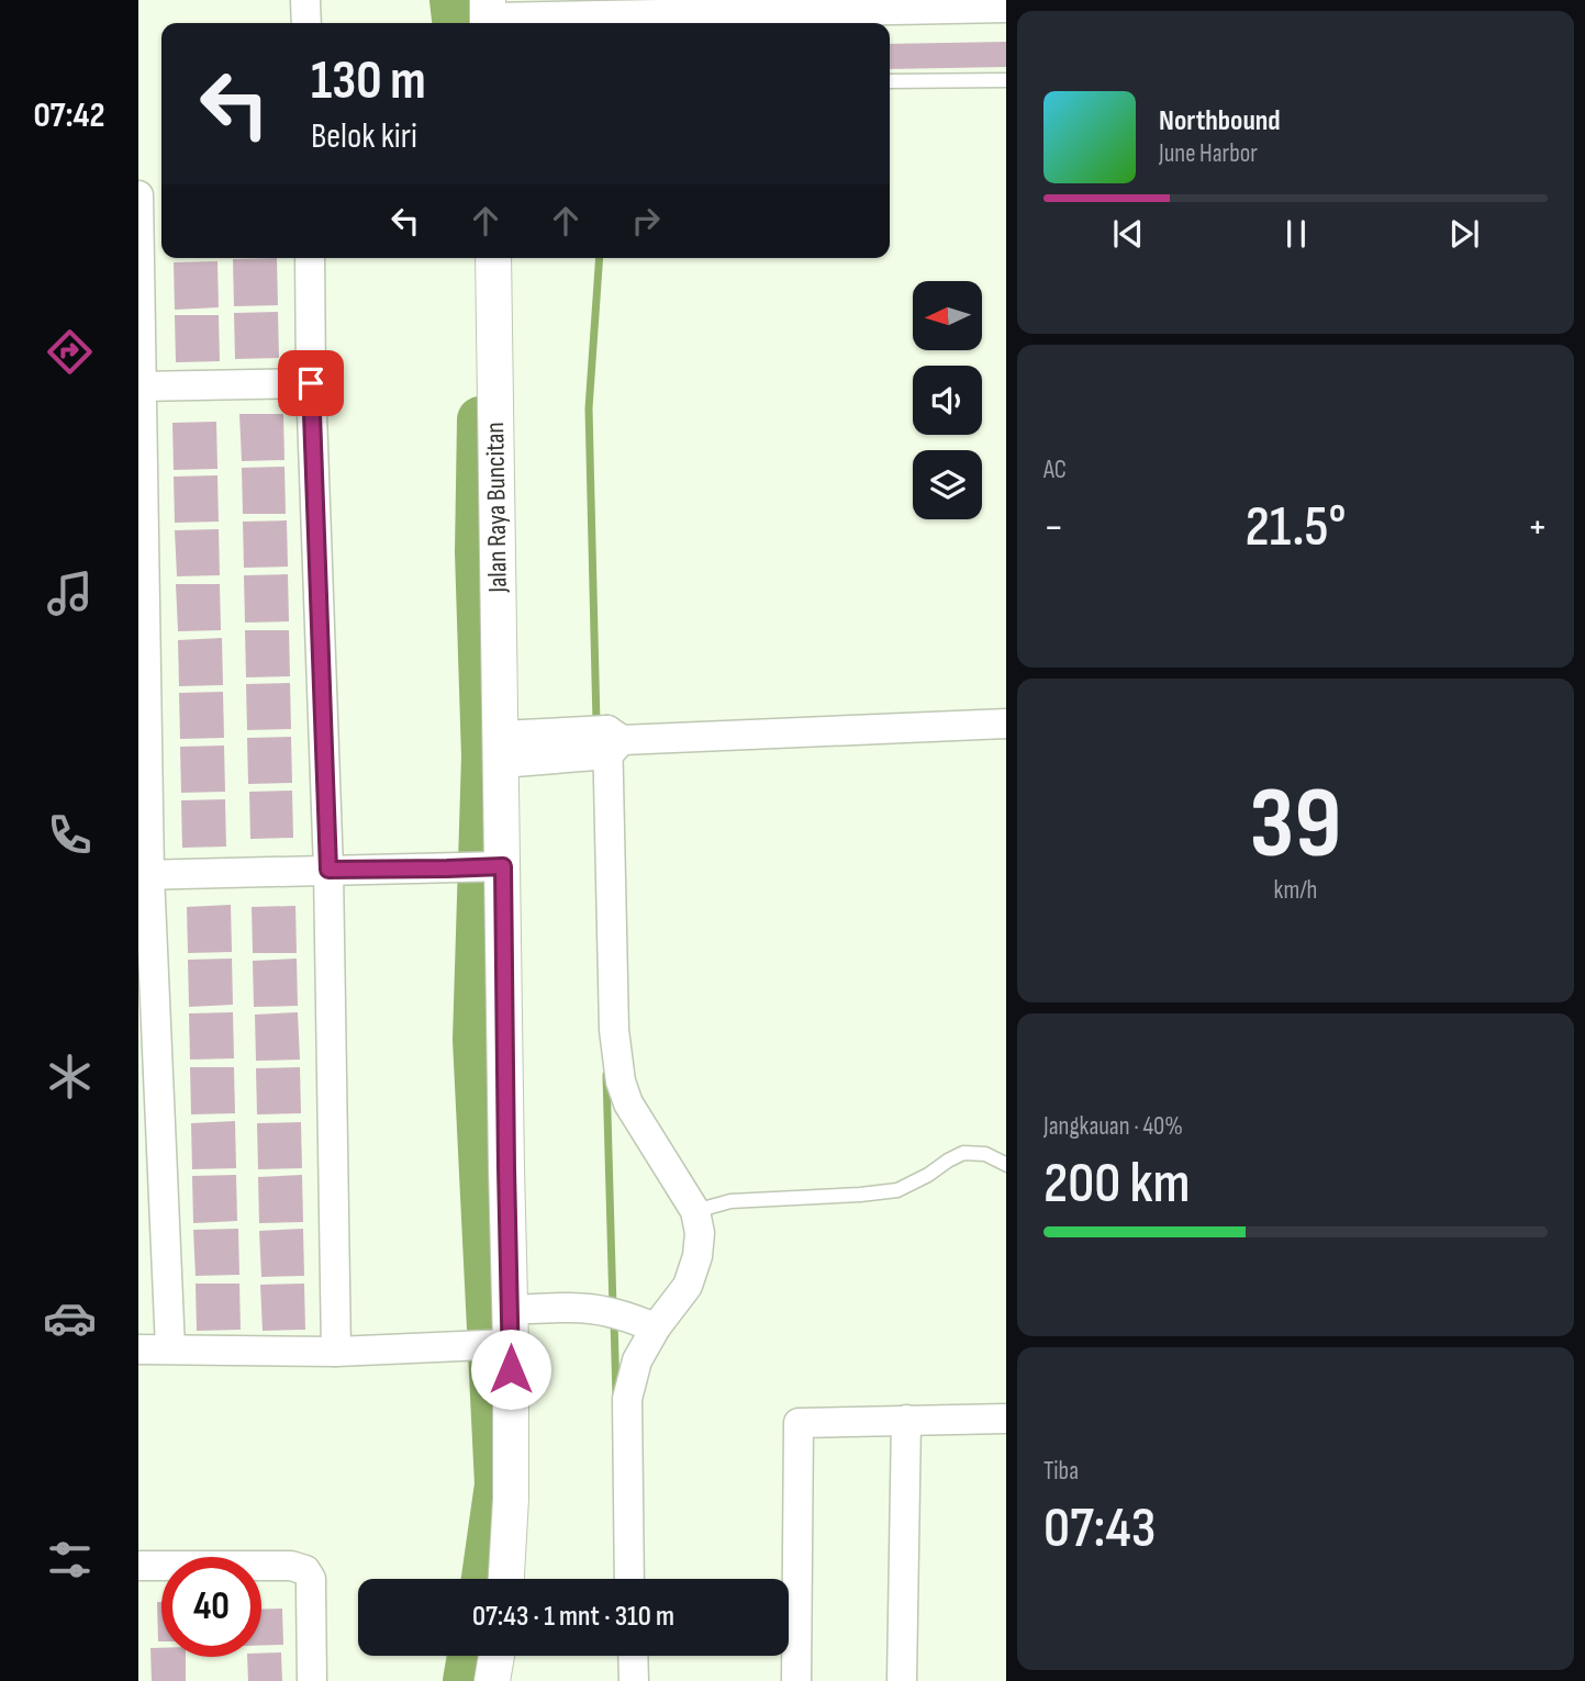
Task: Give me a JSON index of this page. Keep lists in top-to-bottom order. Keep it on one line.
{"streets":{"street":["Jalan Raya Buncitan"]},"north":"left","page":{"tabs":"07:42","turn":["130 m","Belok kiri"],"song":["Northbound","June Harbor"],"tile":["AC",["39","km/h"],["Jangkauan · 40%","200 km"],["Tiba","07:43"]],"heat":["−","21.5°","+"],"limit":"40","trip":"07:43 · 1 mnt · 310 m"}}
